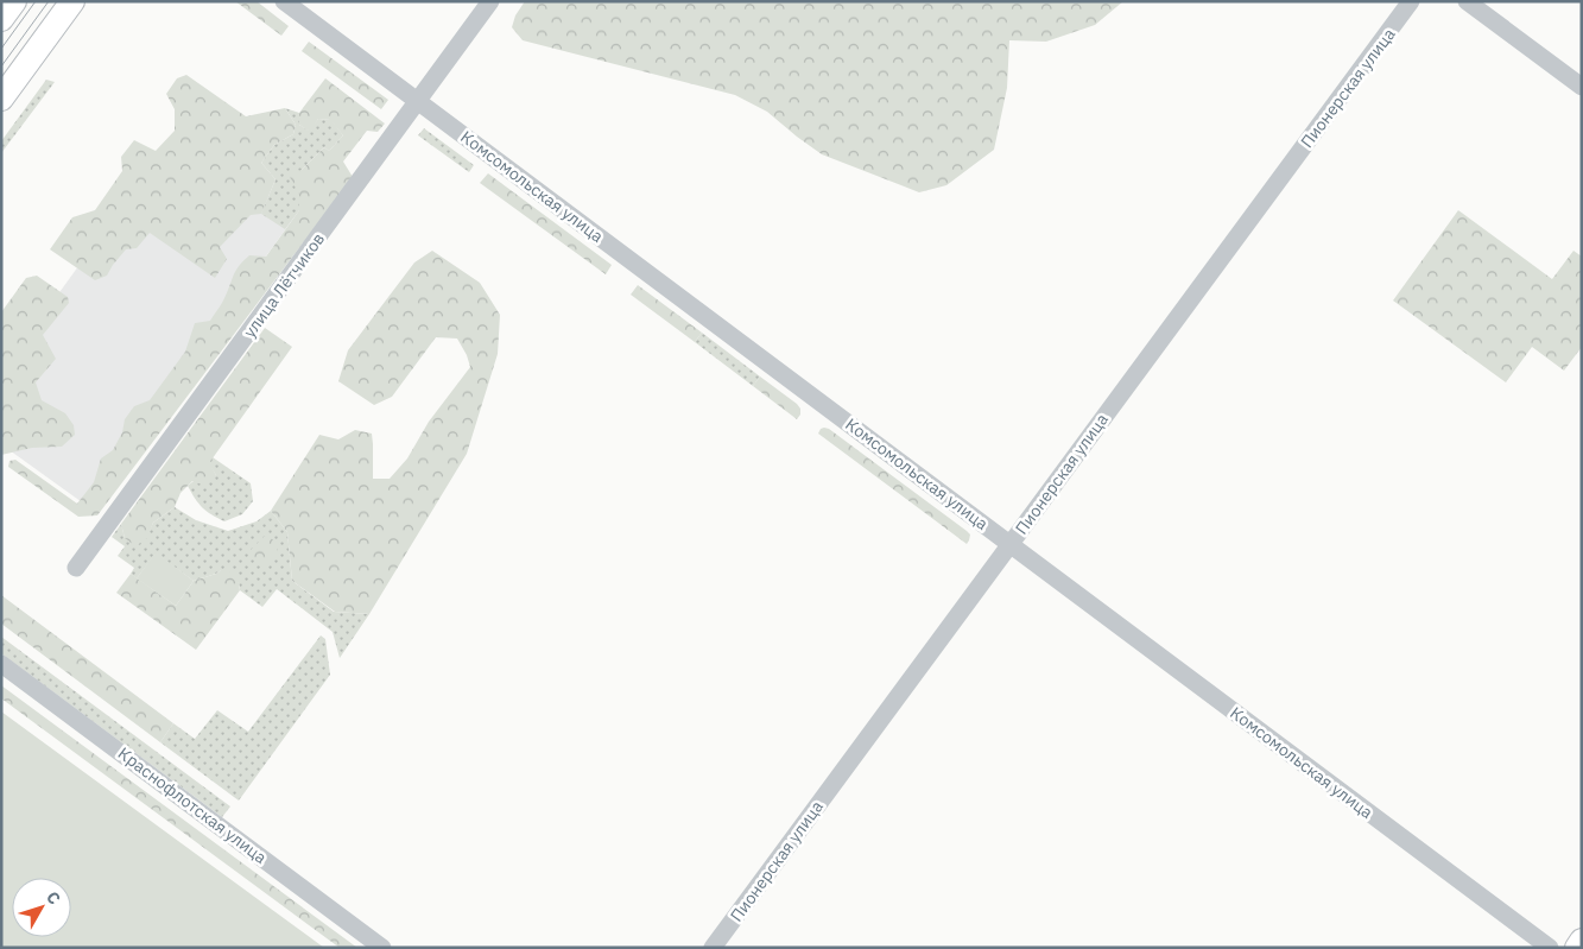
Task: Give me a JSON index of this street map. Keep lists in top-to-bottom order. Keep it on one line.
{"streets":{"street":["Пионерская улица","Комсомольская улица","улица Лётчиков","Краснофлотская улица"]},"crossings":[["Пионерская улица","Комсомольская улица"],["Комсомольская улица","улица Лётчиков"]],"north":"top right"}
